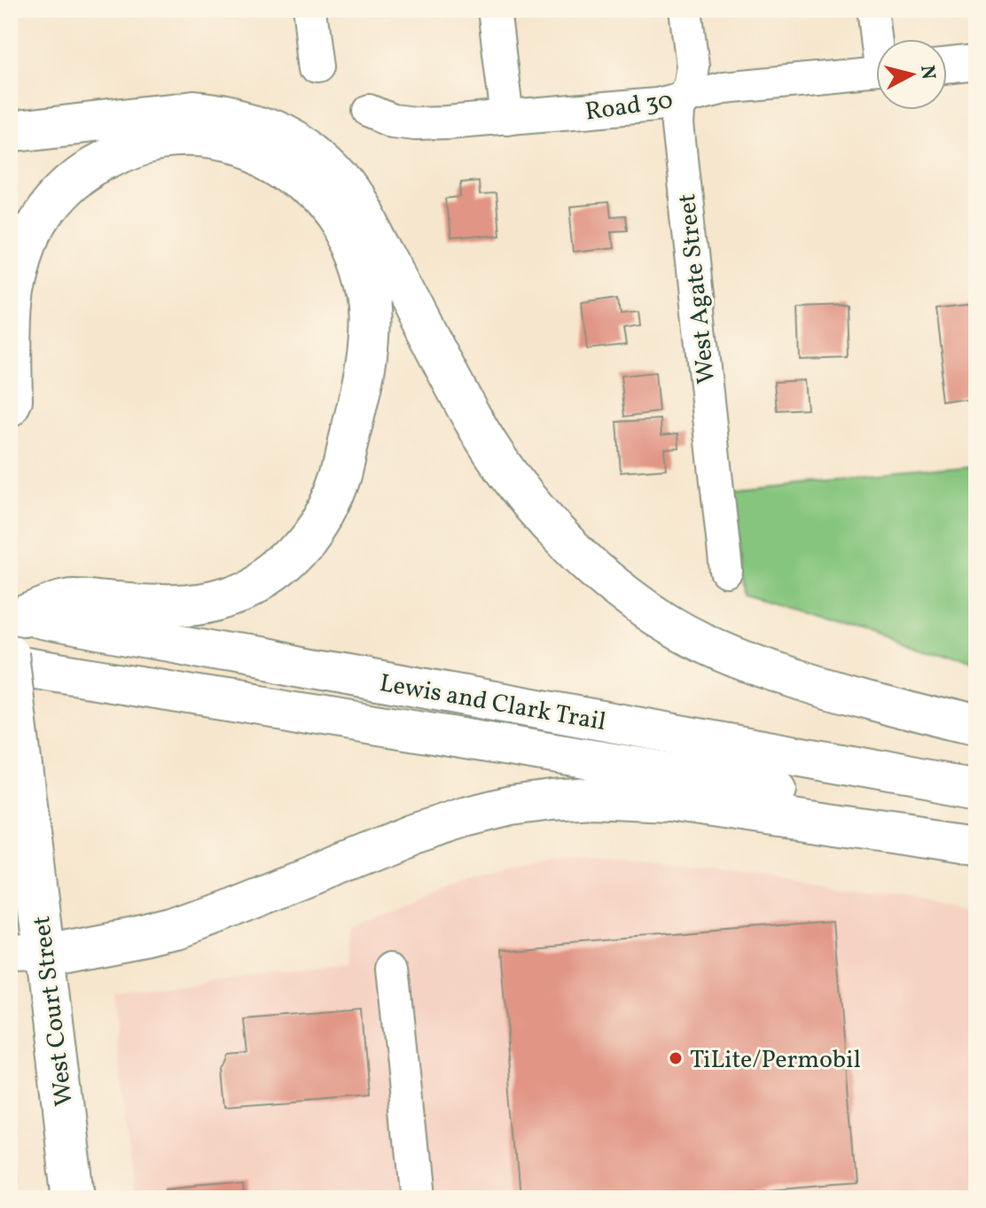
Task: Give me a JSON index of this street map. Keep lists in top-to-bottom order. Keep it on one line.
{"streets":{"main road":["Lewis and Clark Trail","West Court Street"],"street":["Road 30","West Agate Street"]},"crossings":[["Road 30","West Agate Street"]],"places":["TiLite/Permobil"],"north":"right"}
